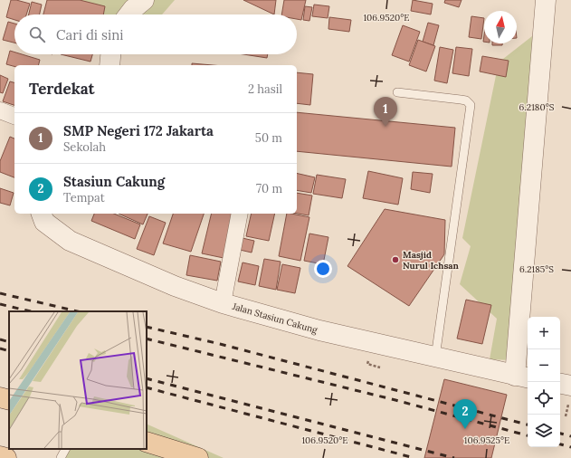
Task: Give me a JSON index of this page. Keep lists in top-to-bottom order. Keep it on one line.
{"streets":{"street":["Jalan Stasiun Cakung"]},"places":["Masjid Nurul Ichsan"],"north":"top","page":{"search":"Cari di sini","heading":["Terdekat","2 hasil"],"pins":["1","2"],"list":[{"mark":"1","name":"SMP Negeri 172 Jakarta","note":"Sekolah","value":"50 m"},{"mark":"2","name":"Stasiun Cakung","note":"Tempat","value":"70 m"}],"map_buttons":["+","−"]},"coordinates":["106.9520°E","6.2180°S","6.2185°S","106.9525°E"]}
